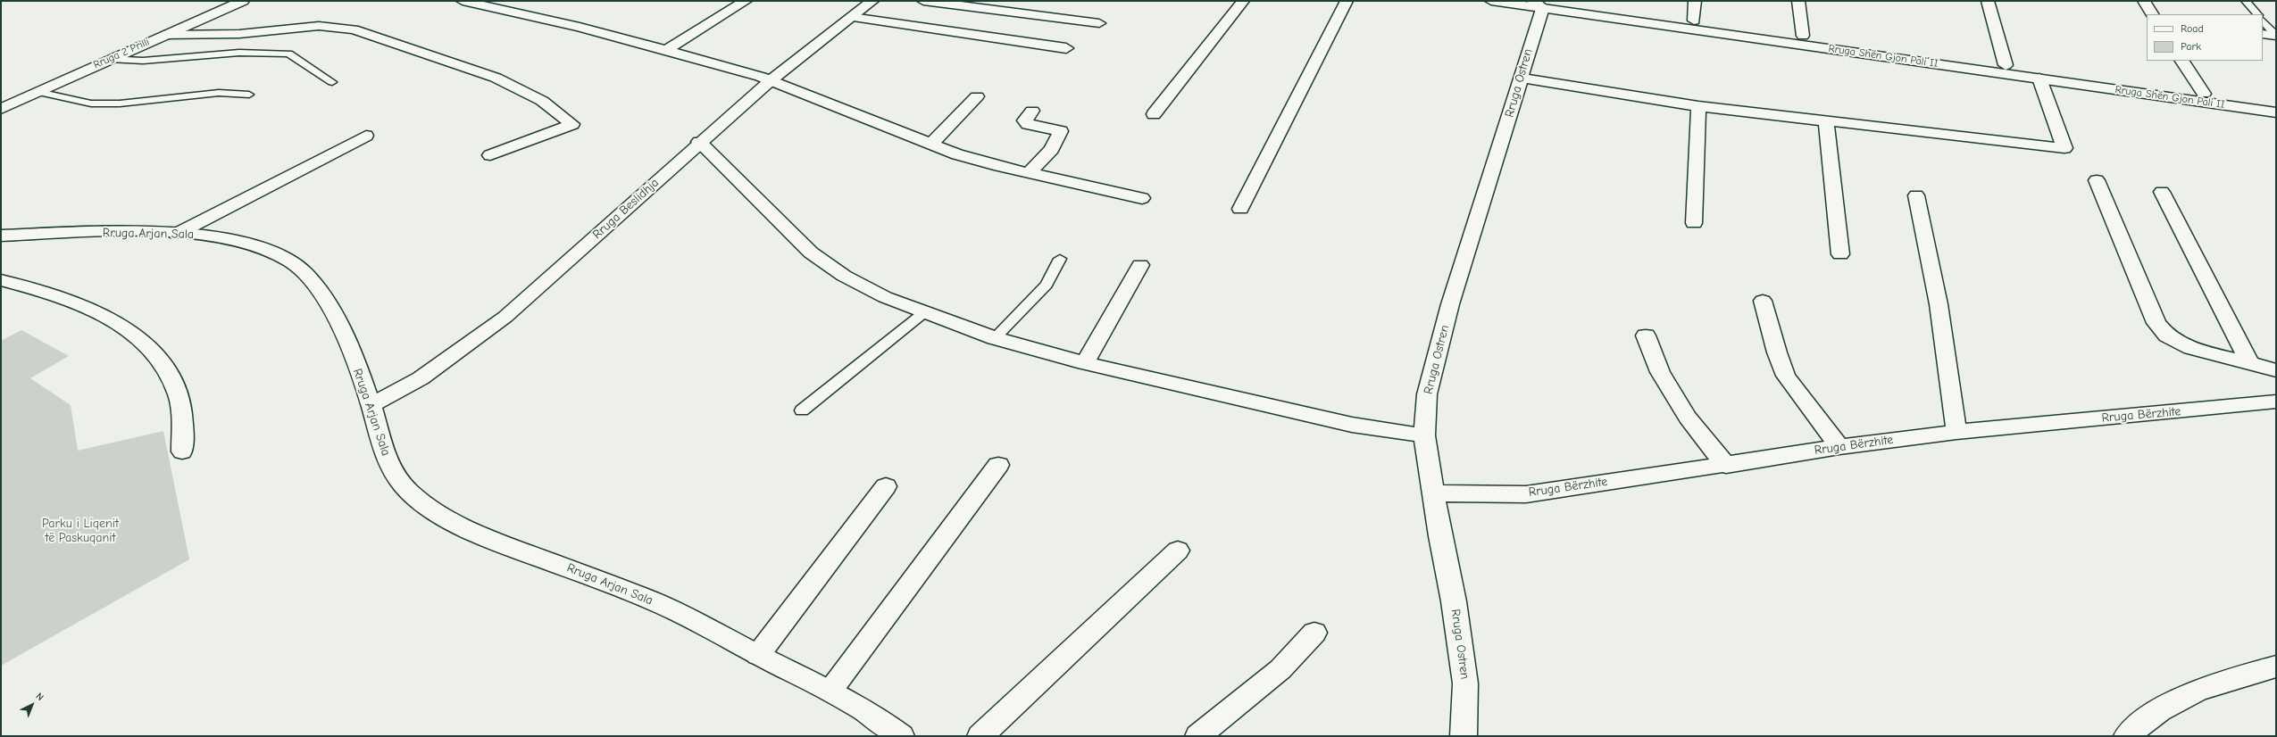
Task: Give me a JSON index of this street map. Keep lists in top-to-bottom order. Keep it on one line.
{"streets":{"street":["Rruga 2 Prilli","Rruga Shën Gjon Pali II","Rruga Ostren","Rruga Beslidhja","Rruga Arjan Sala","Rruga Bërzhite"]},"crossings":[["Rruga Shën Gjon Pali II","Rruga Ostren"],["Rruga Ostren","Rruga Bërzhite"],["Rruga Beslidhja","Rruga Arjan Sala"]],"parks":["Parku i Liqenit të Paskuqanit"],"legend":["Road","Park"],"north":"top right"}
